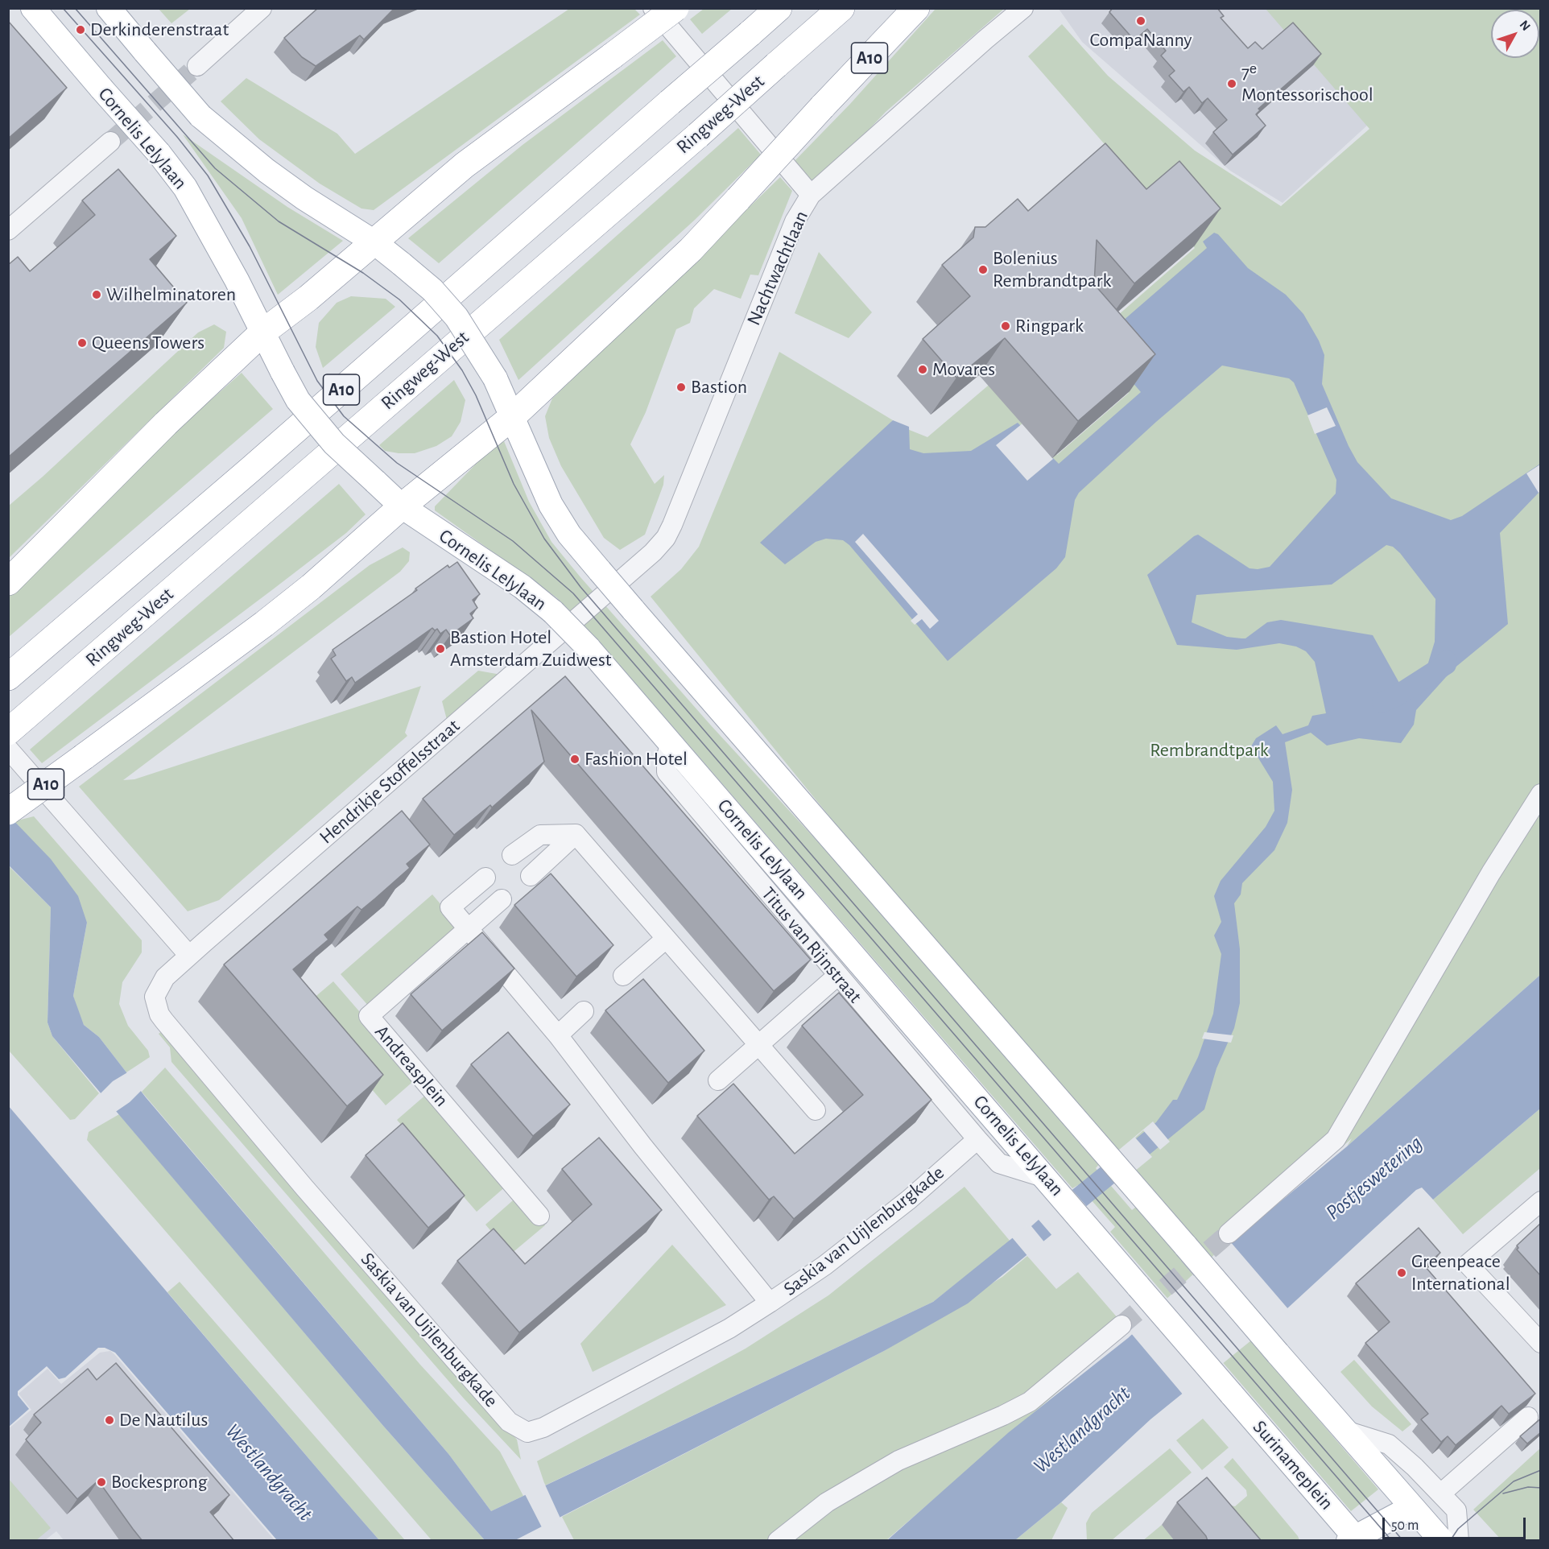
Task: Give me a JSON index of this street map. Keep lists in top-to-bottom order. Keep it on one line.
{"streets":{"highway":["A10","Ringweg-West"],"main road":["Cornelis Lelylaan","Surinameplein"],"street":["Nachtwachtlaan","Hendrikje Stoffelsstraat","Titus van Rijnstraat","Andreasplein","Saskia van Uijlenburgkade"]},"crossings":[["A10","Cornelis Lelylaan"],["Cornelis Lelylaan","Titus van Rijnstraat"],["Cornelis Lelylaan","Surinameplein"],["Nachtwachtlaan","Hendrikje Stoffelsstraat"],["Hendrikje Stoffelsstraat","Saskia van Uijlenburgkade"],["Titus van Rijnstraat","Saskia van Uijlenburgkade"]],"water":["Postjeswetering","Westlandgracht"],"parks":["Rembrandtpark"],"places":["CompaNanny","Derkinderenstraat","7ᵉ Montessorischool","Bolenius Rembrandtpark","Wilhelminatoren","Ringpark","Queens Towers","Movares","Bastion","Bastion Hotel Amsterdam Zuidwest","Fashion Hotel","Greenpeace International","De Nautilus","Bockesprong"],"scale_bar":"50 m","north":"top right"}
